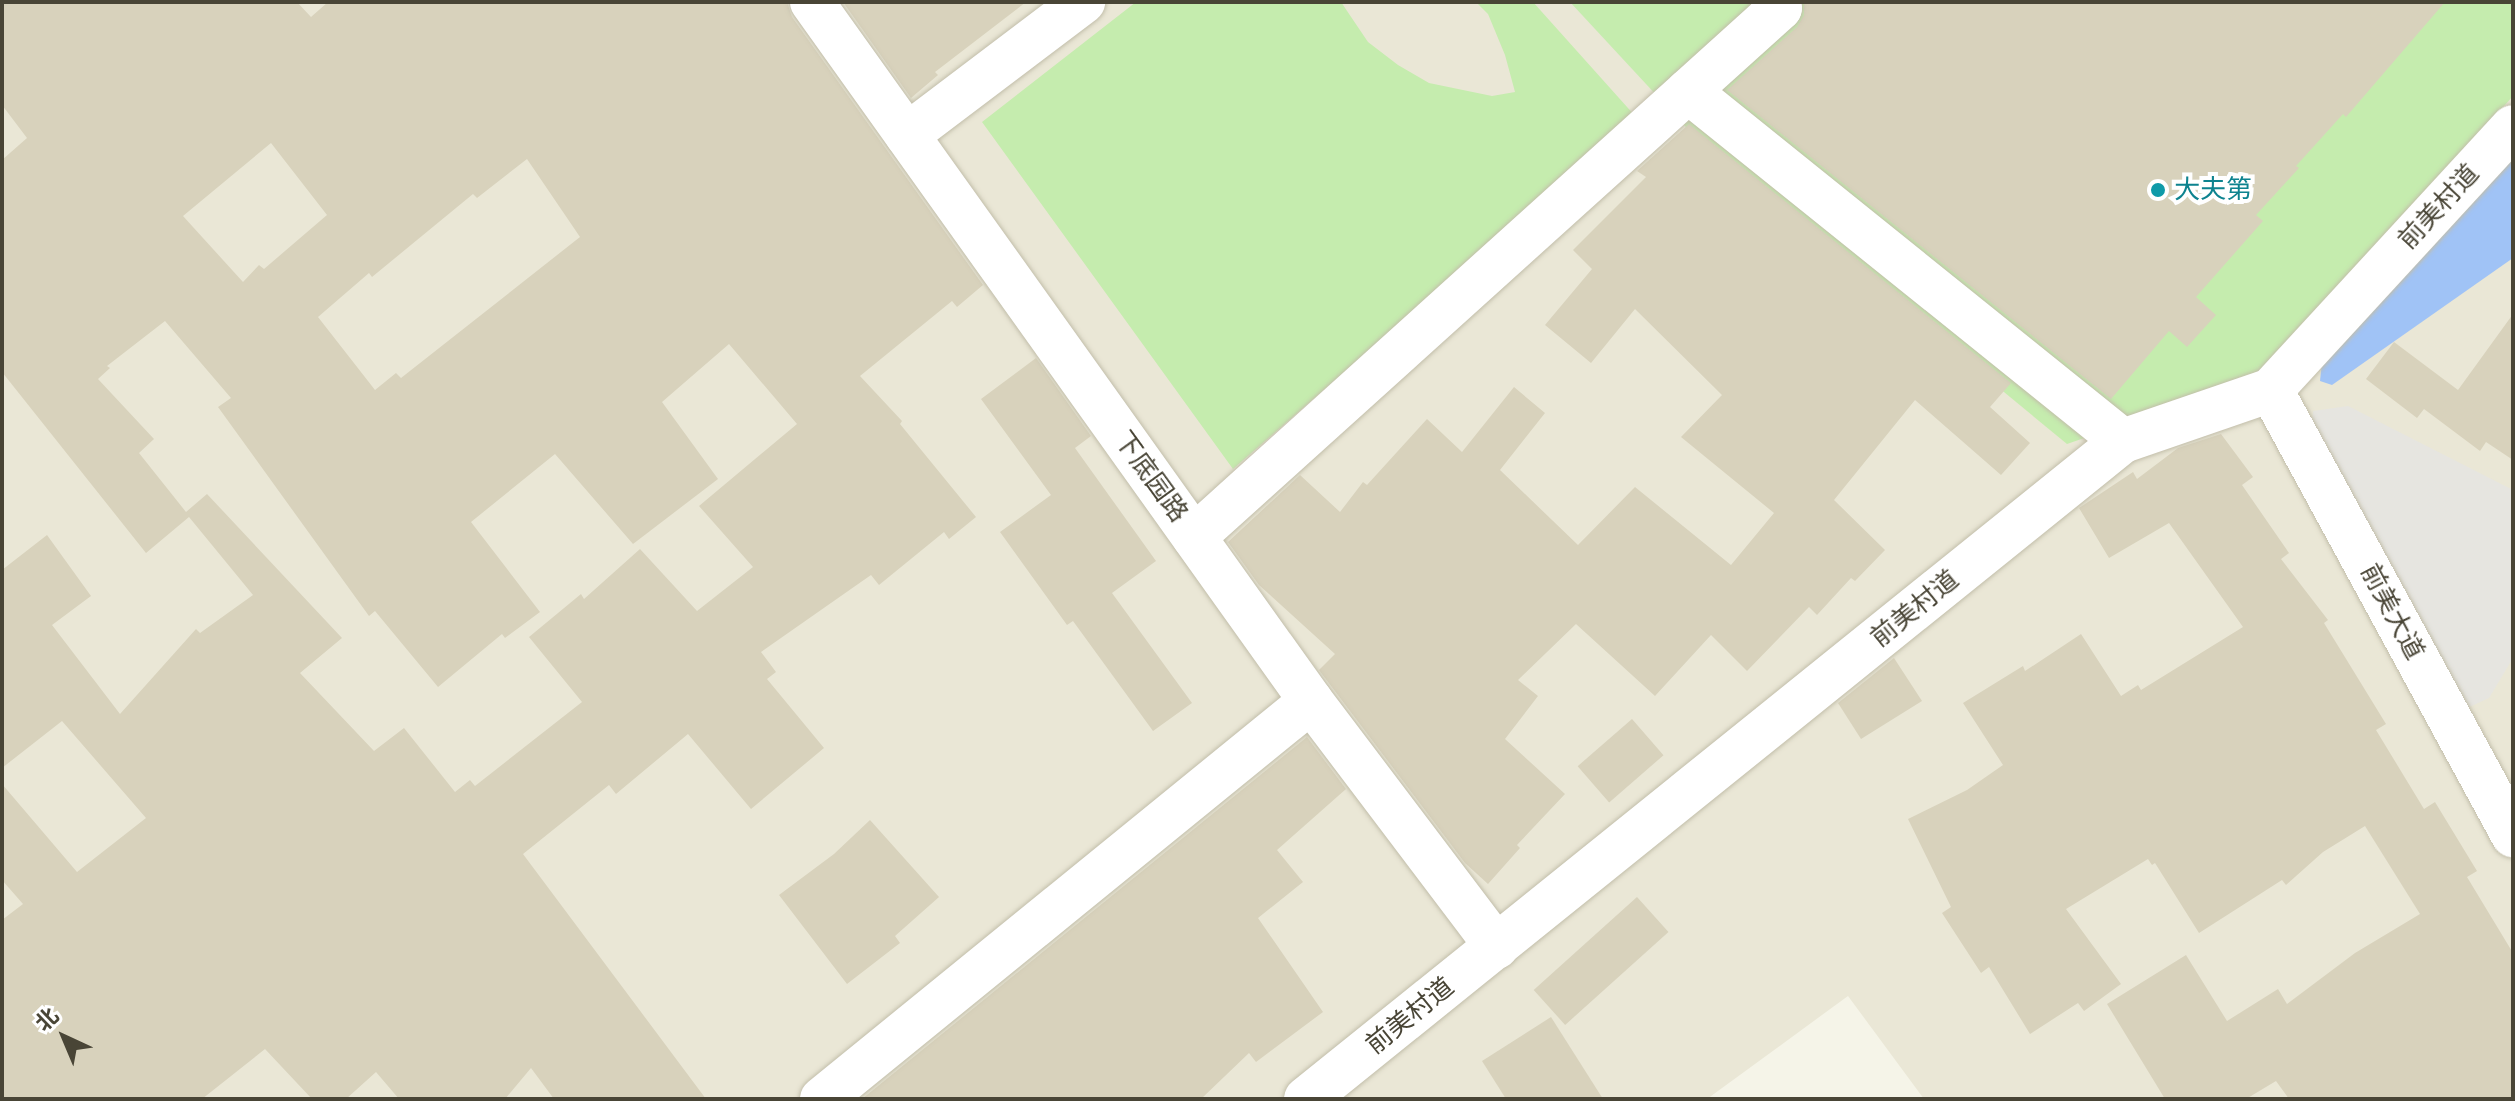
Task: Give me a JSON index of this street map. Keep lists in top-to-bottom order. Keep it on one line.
{"streets":{"street":["前美村道","下底园路","前美大道"]},"crossings":[["前美村道","下底园路"],["前美村道","前美大道"]],"places":["大夫第"],"north":"top left"}
